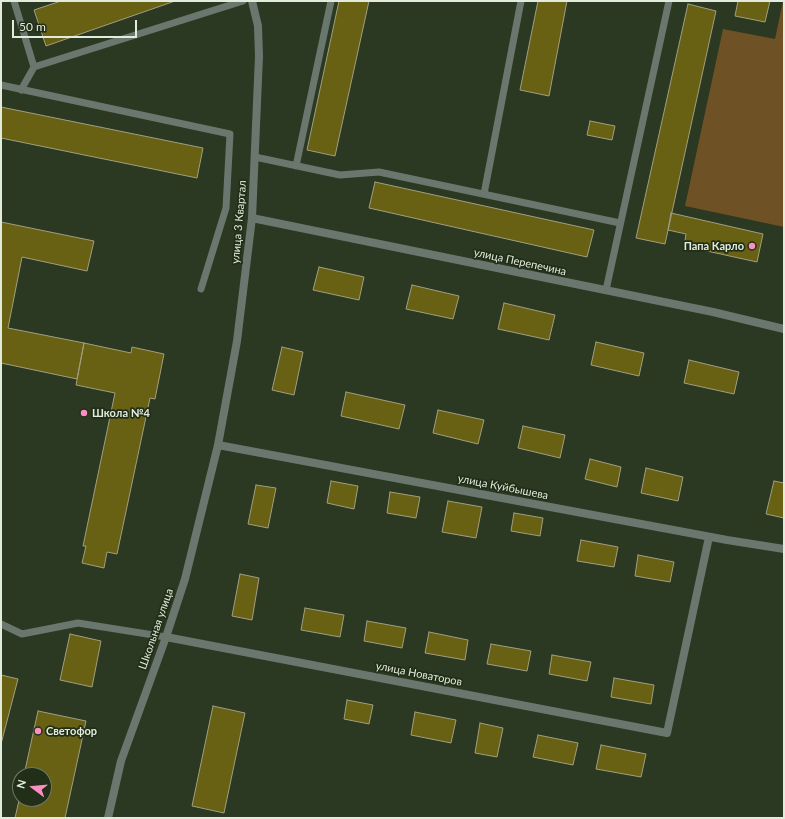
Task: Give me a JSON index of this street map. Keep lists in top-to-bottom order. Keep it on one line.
{"streets":{"street":["улица 3 Квартал","улица Перепечина","улица Куйбышева","Школьная улица","улица Новаторов"]},"crossings":[["улица 3 Квартал","улица Перепечина"],["улица 3 Квартал","улица Куйбышева"],["улица 3 Квартал","Школьная улица"],["улица Куйбышева","Школьная улица"],["улица Куйбышева","улица Новаторов"],["Школьная улица","улица Новаторов"]],"places":["Папа Карло","Школа №4","Светофор"],"scale_bar":"50 m","north":"left"}
